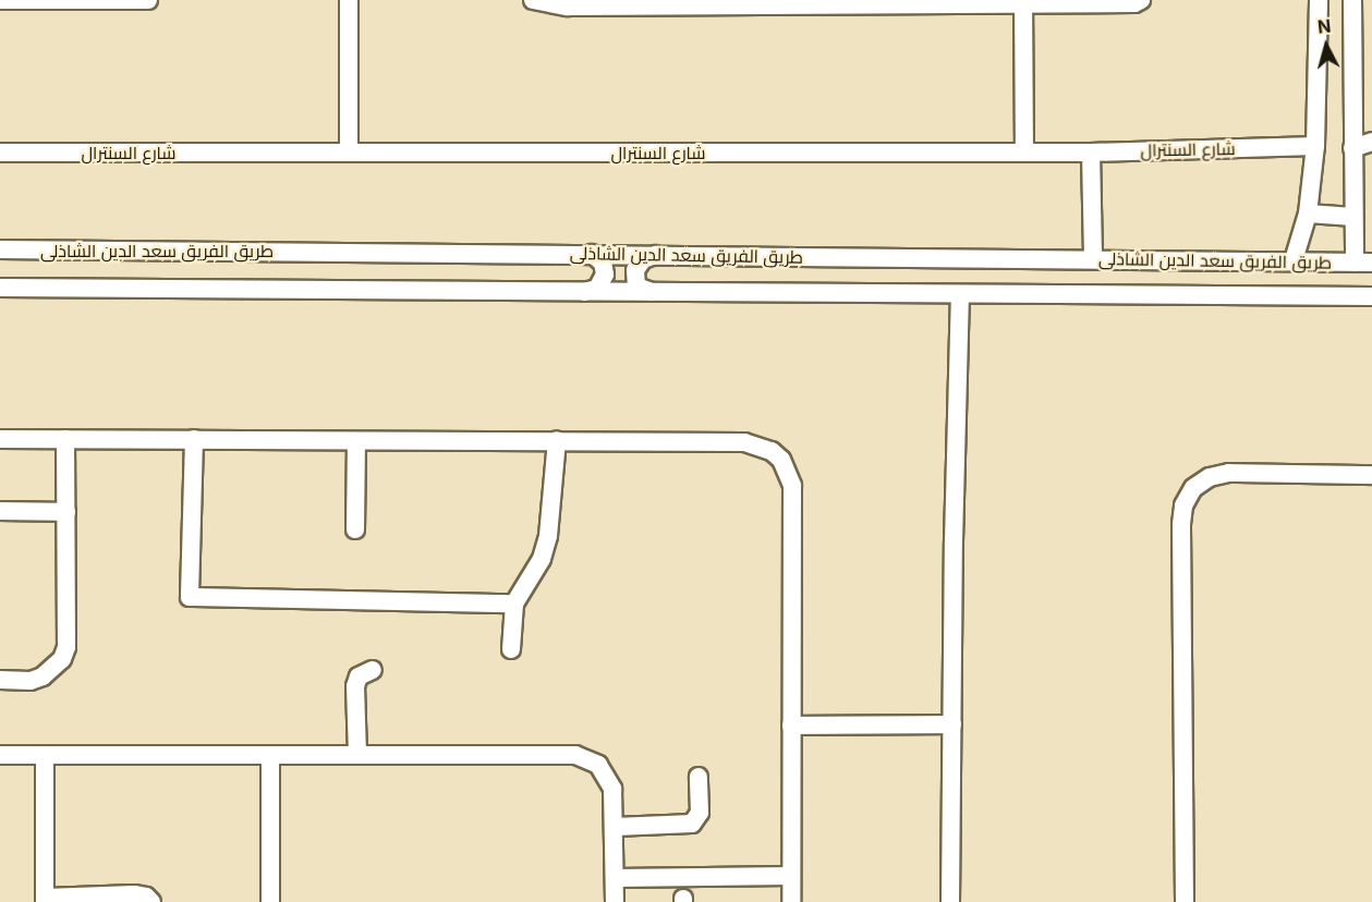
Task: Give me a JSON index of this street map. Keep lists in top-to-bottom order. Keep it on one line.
{"streets":{"street":["شارع السنترال","طريق الفريق سعد الدين الشاذلى"]},"north":"top"}
